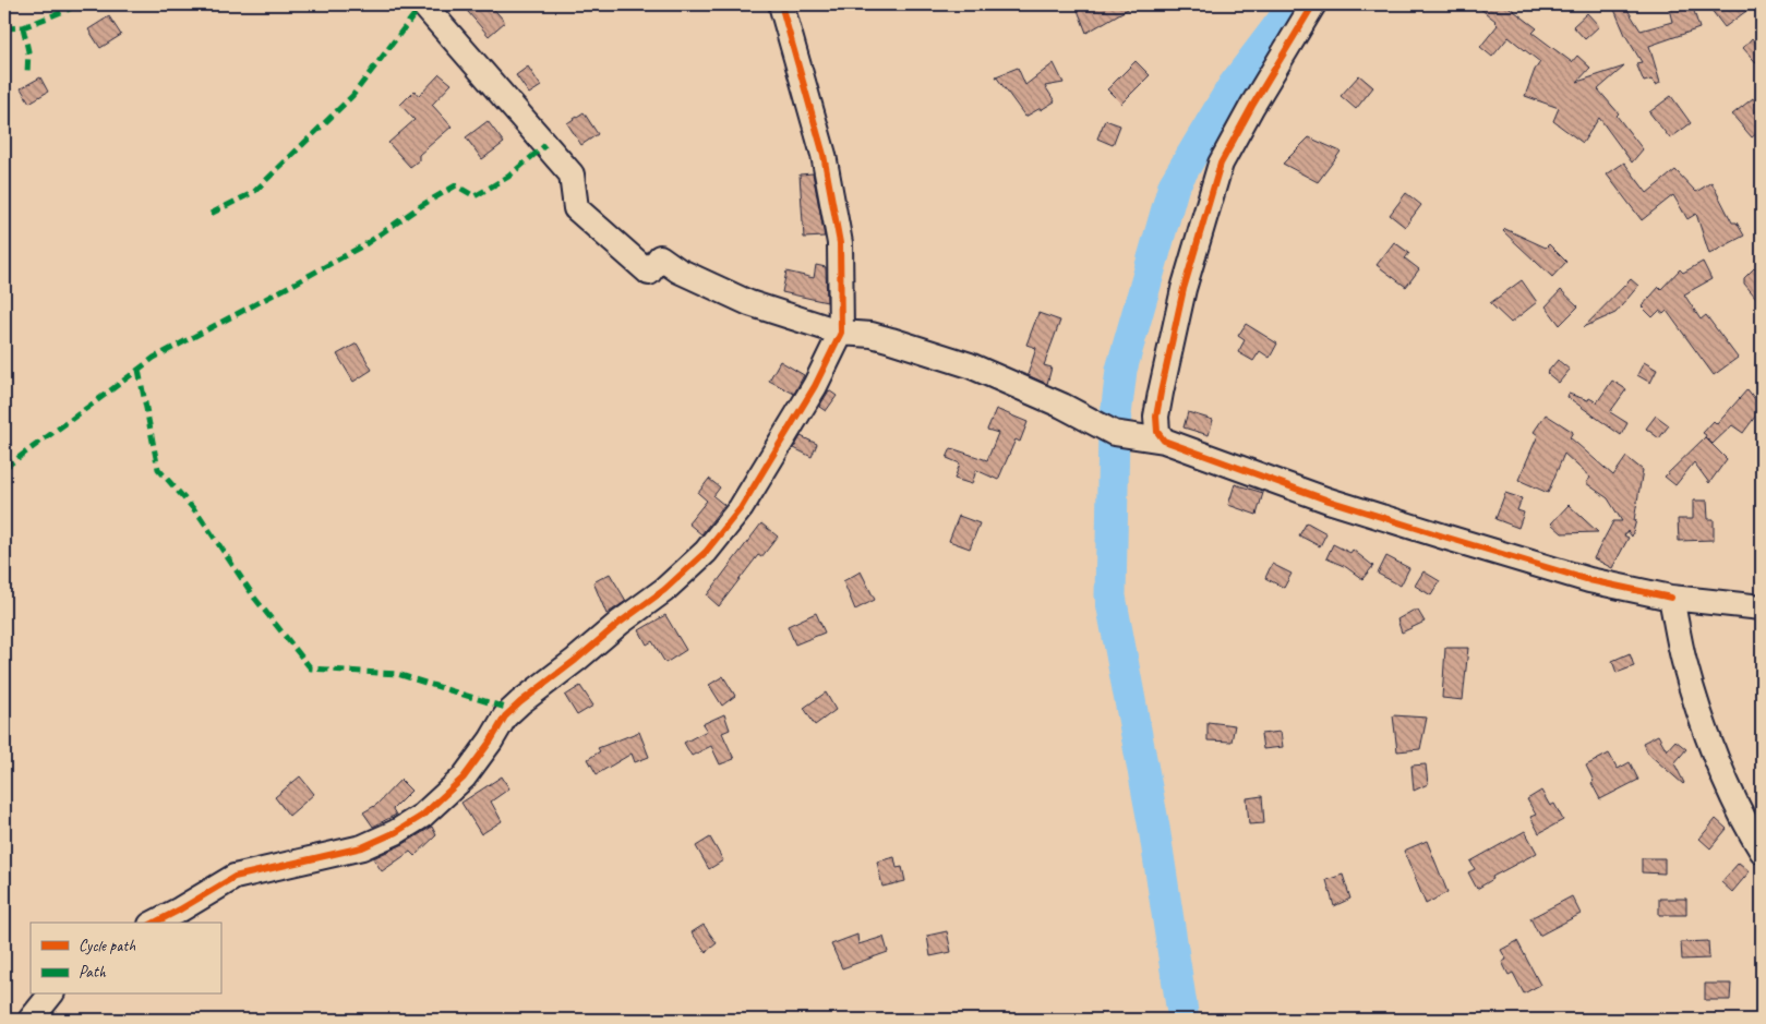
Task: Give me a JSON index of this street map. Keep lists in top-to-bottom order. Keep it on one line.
{"legend":["Cycle path","Path"]}
